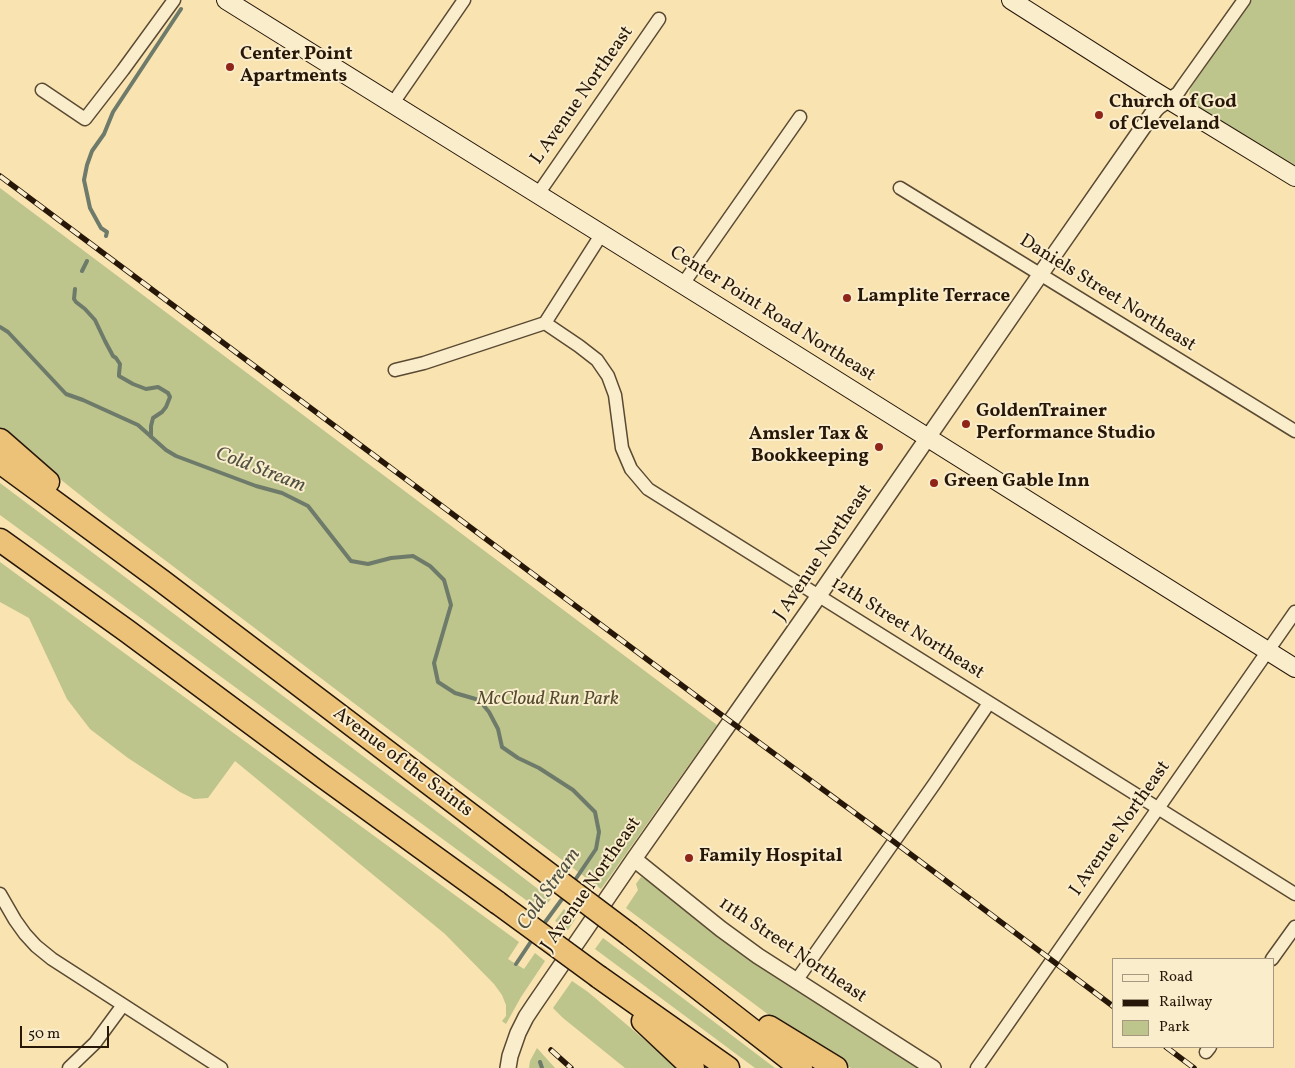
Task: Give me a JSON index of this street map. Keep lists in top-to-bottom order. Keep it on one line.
{"streets":{"highway":["Avenue of the Saints"],"main road":["Center Point Road Northeast"],"street":["L Avenue Northeast","Daniels Street Northeast","J Avenue Northeast","12th Street Northeast","I Avenue Northeast","11th Street Northeast"]},"crossings":[["L Avenue Northeast","Center Point Road Northeast"],["Daniels Street Northeast","J Avenue Northeast"],["Center Point Road Northeast","J Avenue Northeast"],["Center Point Road Northeast","I Avenue Northeast"],["J Avenue Northeast","12th Street Northeast"],["J Avenue Northeast","11th Street Northeast"],["12th Street Northeast","I Avenue Northeast"]],"water":["Cold Stream"],"parks":["McCloud Run Park"],"places":["Center Point Apartments","Church of God of Cleveland","Lamplite Terrace","GoldenTrainer Performance Studio","Amsler Tax & Bookkeeping","Green Gable Inn","Family Hospital"],"legend":["Road","Railway","Park"],"scale_bar":"50 m"}
